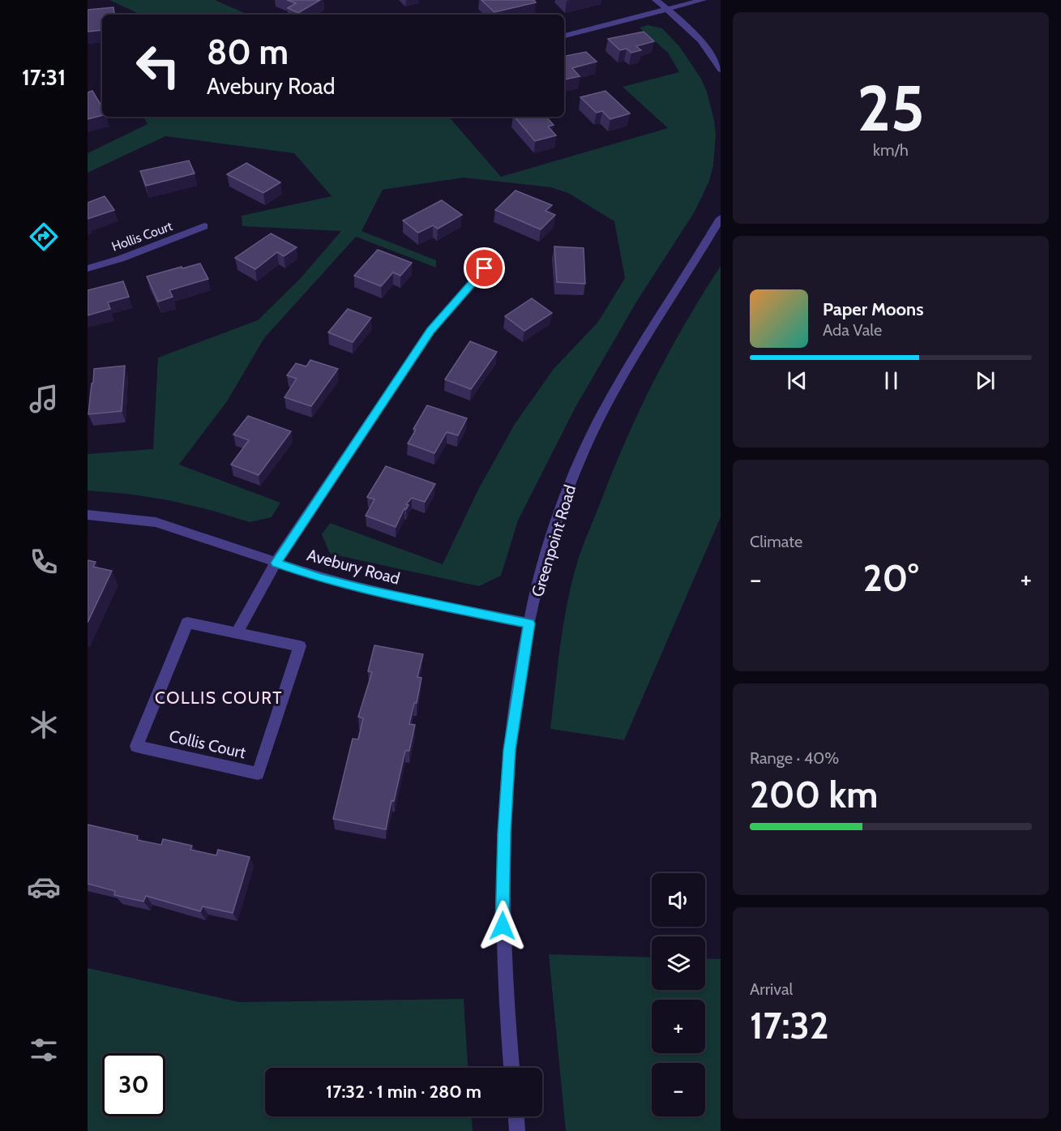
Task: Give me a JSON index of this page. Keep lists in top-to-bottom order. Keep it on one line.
{"streets":{"street":["Hollis Court","Greenpoint Road","Avebury Road","Collis Court"]},"crossings":[["Greenpoint Road","Avebury Road"]],"districts":["COLLIS COURT"],"page":{"tabs":"17:31","tile":[["25","km/h"],"Climate",["Range · 40%","200 km"],["Arrival","17:32"]],"turn":["80 m","Avebury Road"],"song":["Paper Moons","Ada Vale"],"heat":["−","20°","+"],"map_buttons":["+","−"],"limit":"30","trip":"17:32 · 1 min · 280 m"}}
